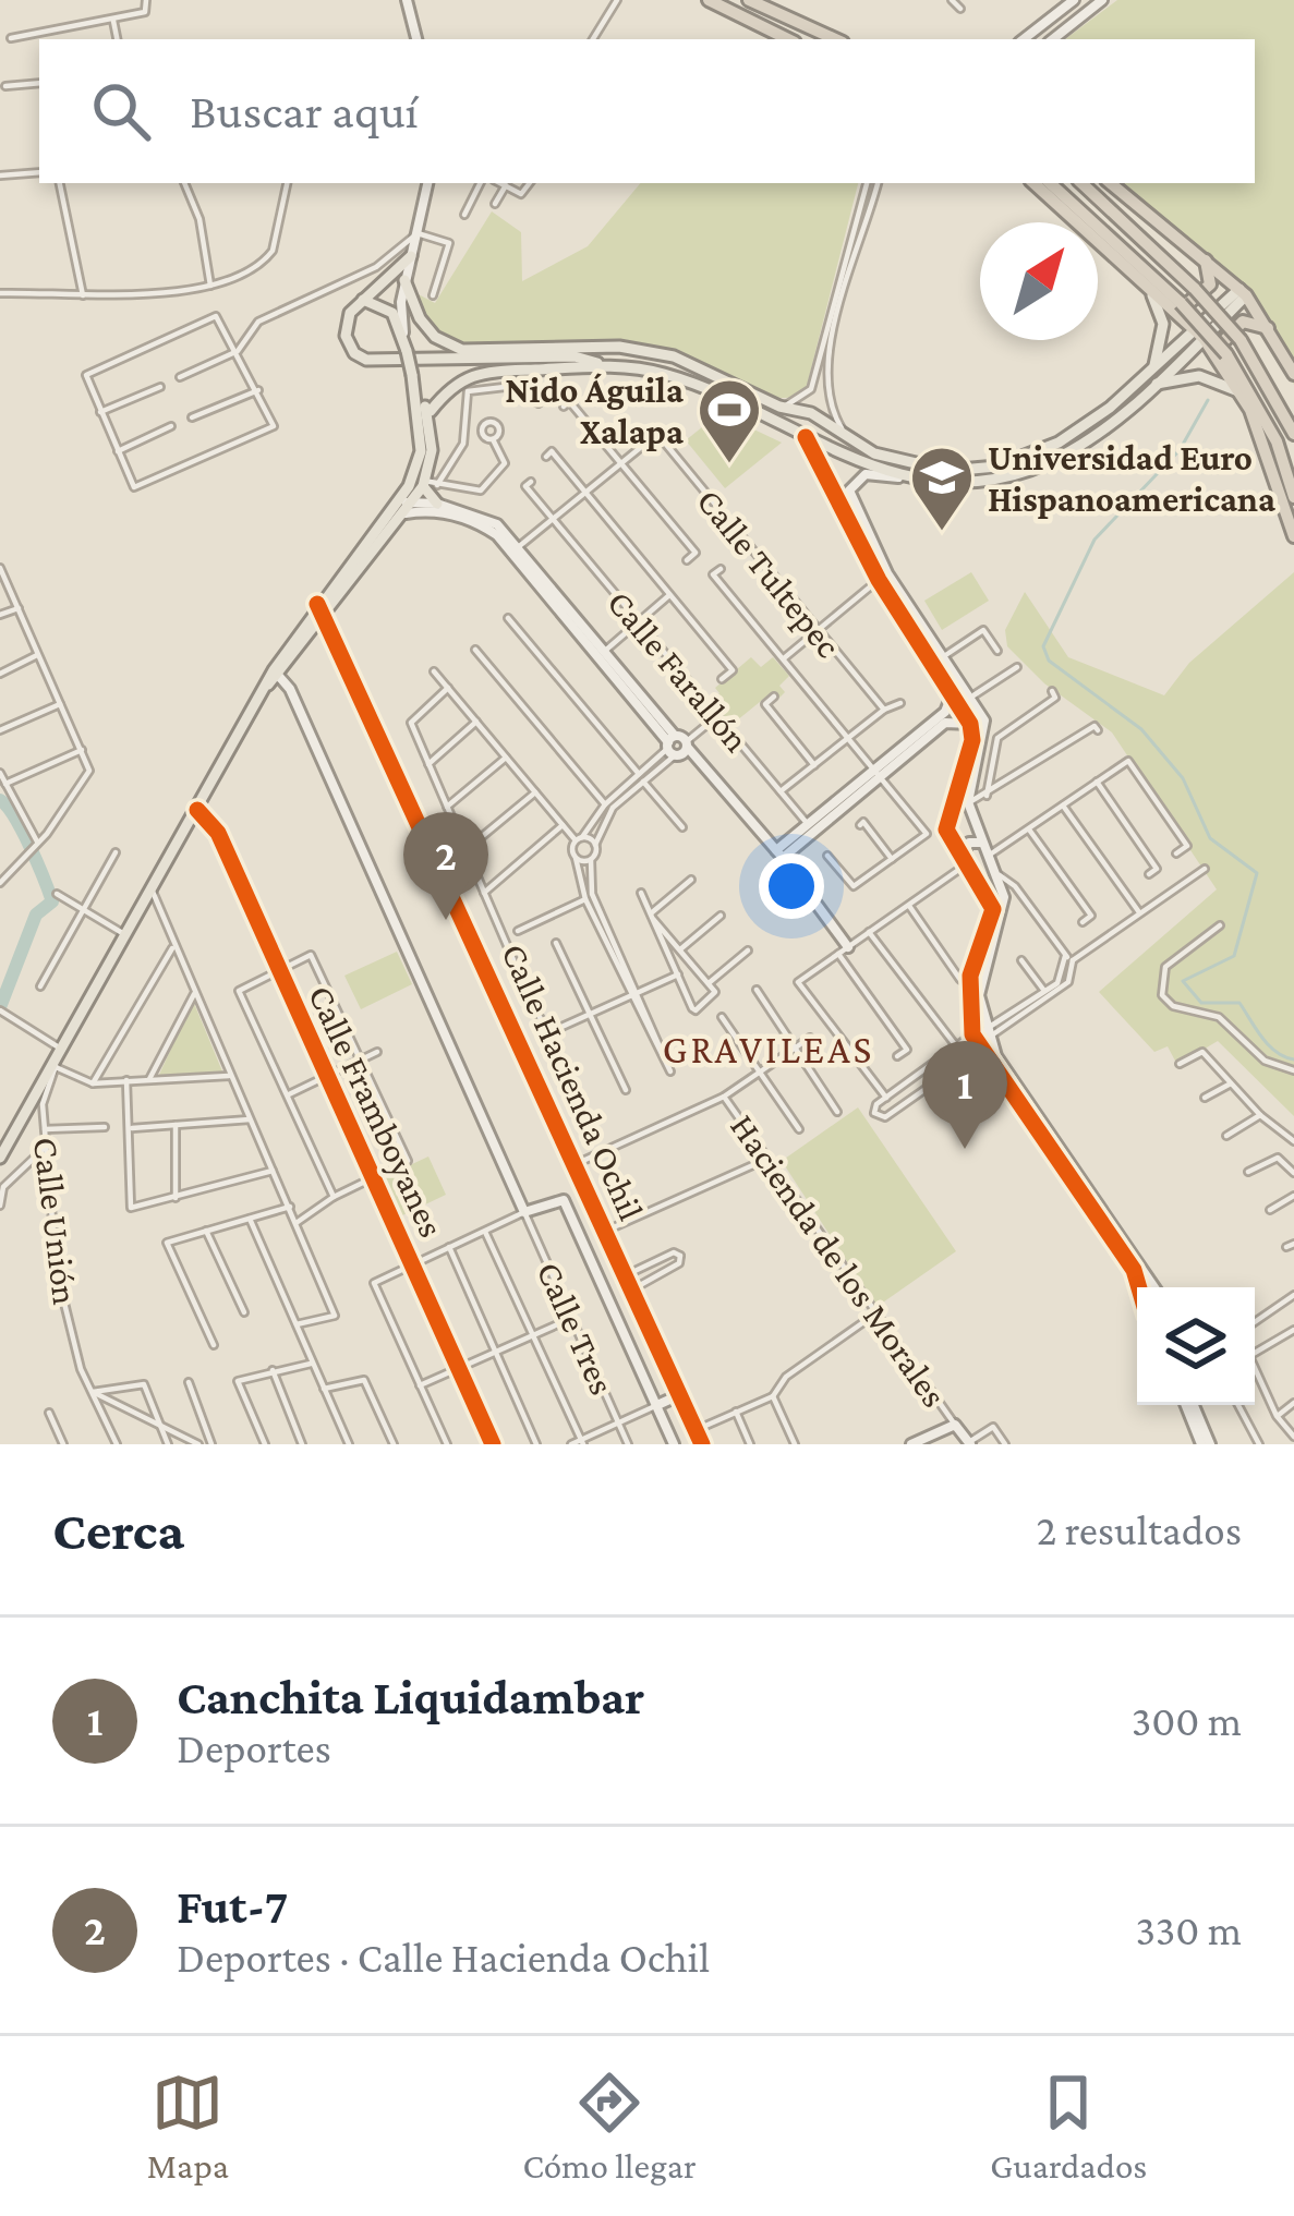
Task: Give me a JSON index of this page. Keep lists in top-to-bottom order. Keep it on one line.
{"streets":{"street":["Calle Tultepec","Calle Farallón","Calle Hacienda Ochil","Calle Framboyanes","Calle Unión","Hacienda de los Morales","Calle Tres"]},"districts":["GRAVILEAS"],"places":{"sports":["Nido Águila Xalapa"],"school or university":["Universidad Euro Hispanoamericana"]},"north":"top right","page":{"search":"Buscar aquí","pins":["2","1"],"heading":["Cerca","2 resultados"],"list":[{"mark":"1","name":"Canchita Liquidambar","note":"Deportes","value":"300 m"},{"mark":"2","name":"Fut-7","note":"Deportes · Calle Hacienda Ochil","value":"330 m"}],"nav":["Mapa","Cómo llegar","Guardados"]}}
